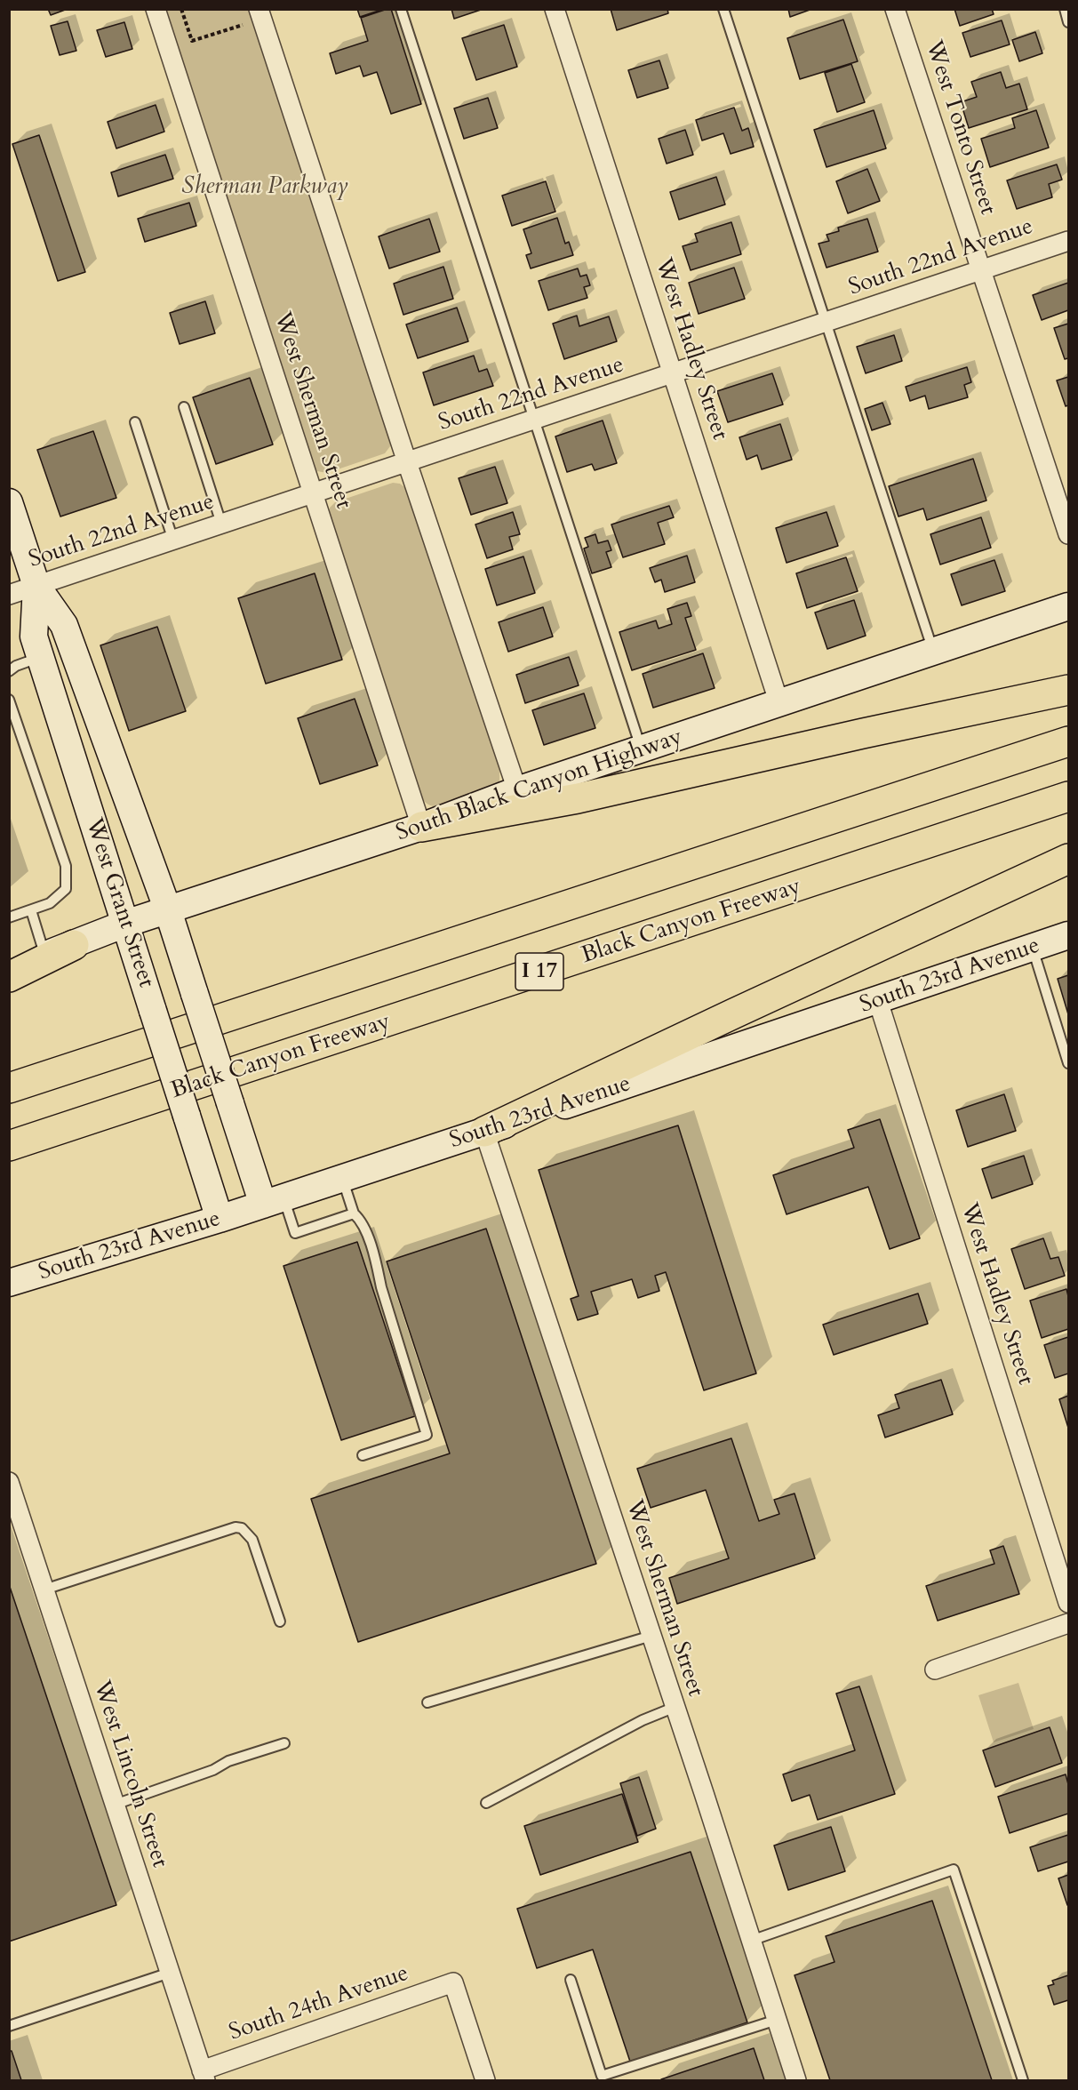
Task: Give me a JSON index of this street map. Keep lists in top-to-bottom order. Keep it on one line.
{"streets":{"highway":["Black Canyon Freeway","I 17"],"main road":["South Black Canyon Highway","West Grant Street","South 23rd Avenue"],"street":["West Tonto Street","South 22nd Avenue","West Hadley Street","West Sherman Street","West Lincoln Street","South 24th Avenue"]},"crossings":[["West Tonto Street","South 22nd Avenue"],["South 22nd Avenue","West Hadley Street"],["South 22nd Avenue","West Sherman Street"],["South 22nd Avenue","West Grant Street"],["West Hadley Street","South Black Canyon Highway"],["West Hadley Street","South 23rd Avenue"],["West Sherman Street","South Black Canyon Highway"],["West Sherman Street","South 23rd Avenue"],["South Black Canyon Highway","West Grant Street"],["West Grant Street","South 23rd Avenue"],["West Lincoln Street","South 24th Avenue"]],"parks":["Sherman Parkway"]}
